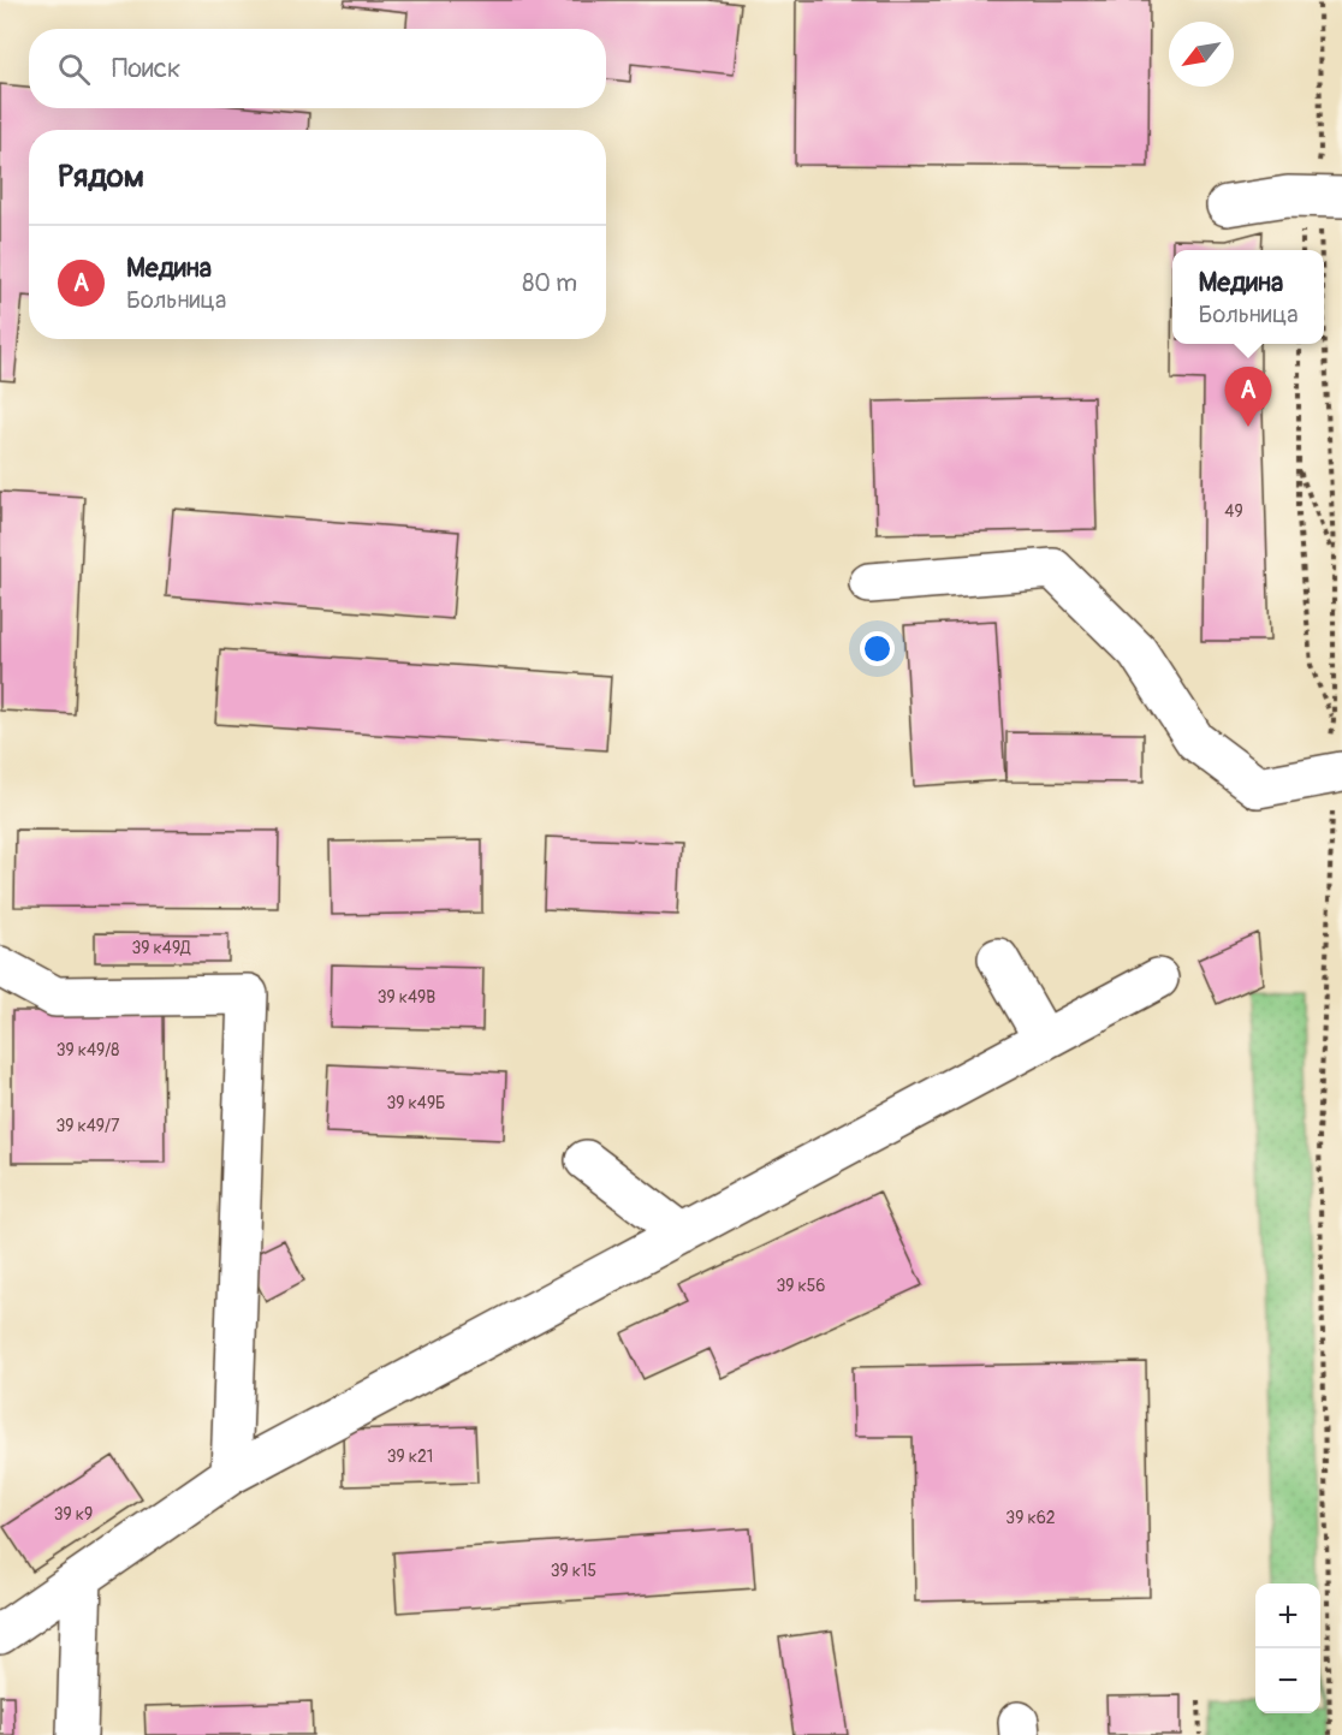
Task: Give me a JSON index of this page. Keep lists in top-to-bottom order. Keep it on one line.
{"house_numbers":["49","39 к49Д","39 к49В","39 к49/8","39 к49Б","39 к49/7","39 к56","39 к21","39 к9","39 к62","39 к15"],"north":"bottom left","page":{"search":"Поиск","heading":"Рядом","list":[{"mark":"A","name":"Медина","note":"Больница","value":"80 m"}],"popup":["Медина","Больница"],"pins":"A","map_buttons":["+","−"]}}
